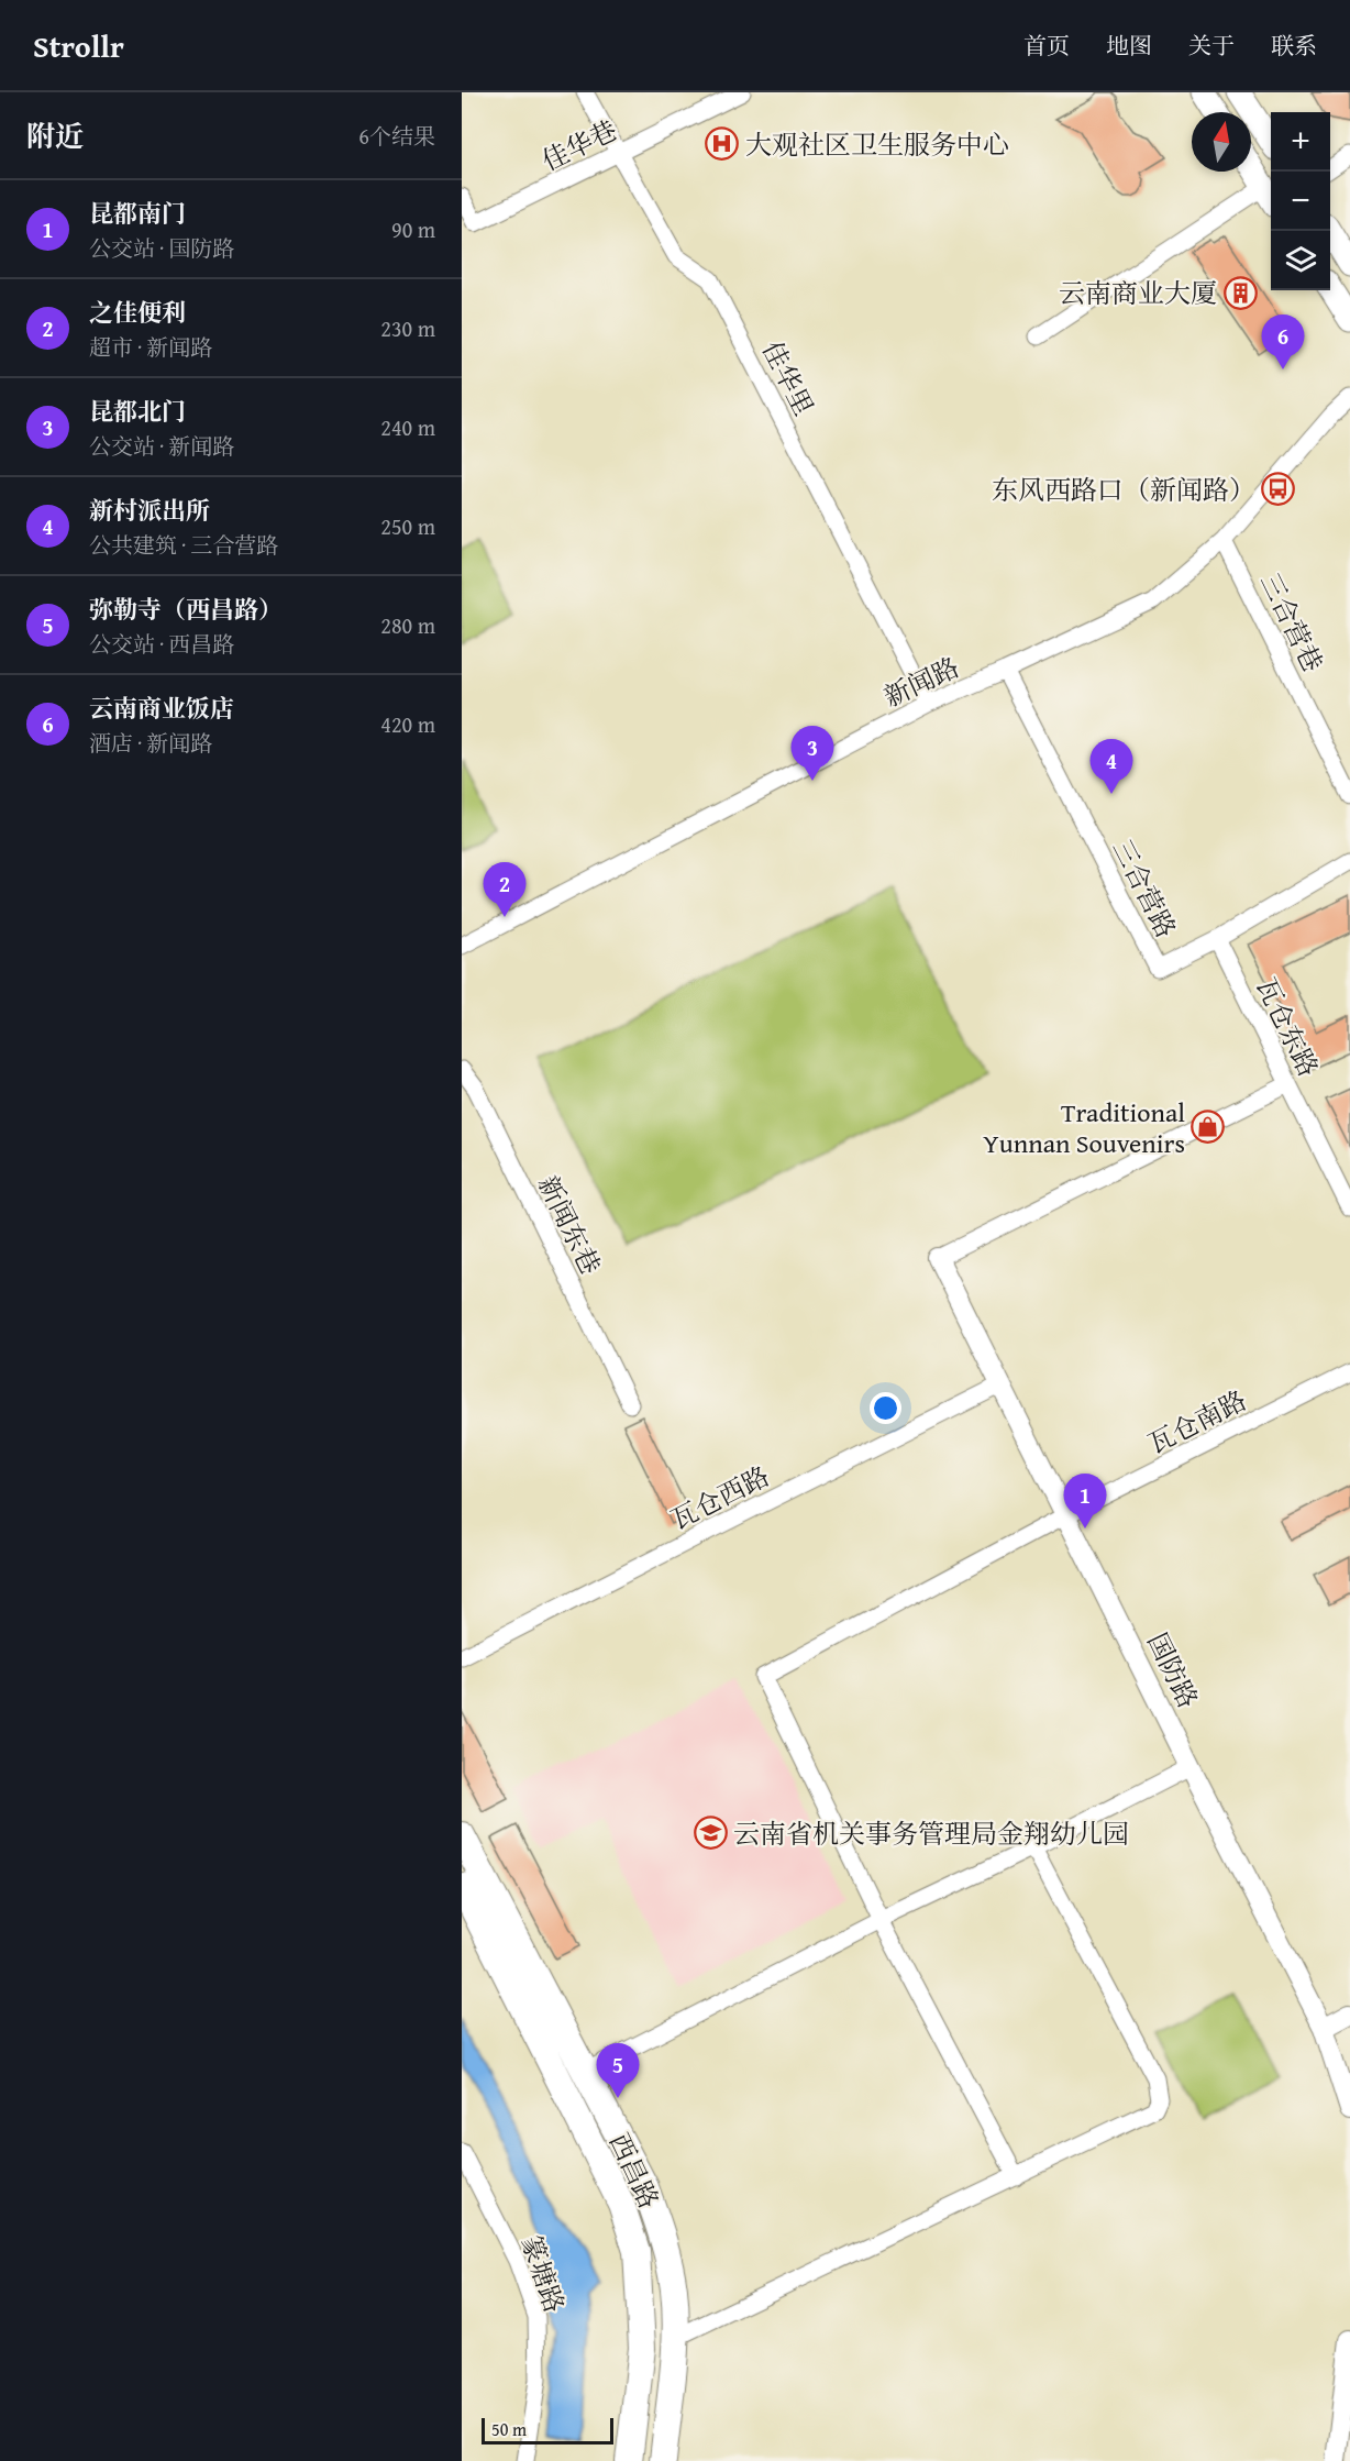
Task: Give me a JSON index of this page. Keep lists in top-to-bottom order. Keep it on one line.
{"streets":{"main road":["西昌路"],"street":["佳华巷","佳华里","三合营巷","新闻路","三合营路","瓦仓东路","新闻东巷","瓦仓南路","瓦仓西路","国防路","篆塘路"]},"crossings":[["佳华巷","佳华里"],["佳华里","新闻路"],["三合营巷","新闻路"],["新闻路","三合营路"],["三合营路","瓦仓东路"],["瓦仓南路","国防路"],["瓦仓西路","国防路"]],"places":{"hospital":["大观社区卫生服务中心"],"building":["云南商业大厦"],"bus stop":["东风西路口（新闻路）"],"shop":["Traditional Yunnan Souvenirs"],"school or university":["云南省机关事务管理局金翔幼儿园"]},"scale_bar":"50 m","north":"top","page":{"header":"Strollr","nav":["首页","地图","关于","联系"],"heading":["附近","6个结果"],"map_buttons":["+","−"],"list":[{"mark":"1","name":"昆都南门","note":"公交站 · 国防路","value":"90 m"},{"mark":"2","name":"之佳便利","note":"超市 · 新闻路","value":"230 m"},{"mark":"3","name":"昆都北门","note":"公交站 · 新闻路","value":"240 m"},{"mark":"4","name":"新村派出所","note":"公共建筑 · 三合营路","value":"250 m"},{"mark":"5","name":"弥勒寺（西昌路）","note":"公交站 · 西昌路","value":"280 m"},{"mark":"6","name":"云南商业饭店","note":"酒店 · 新闻路","value":"420 m"}],"pins":["6","3","4","2","1","5"],"scale":"50 m"}}
